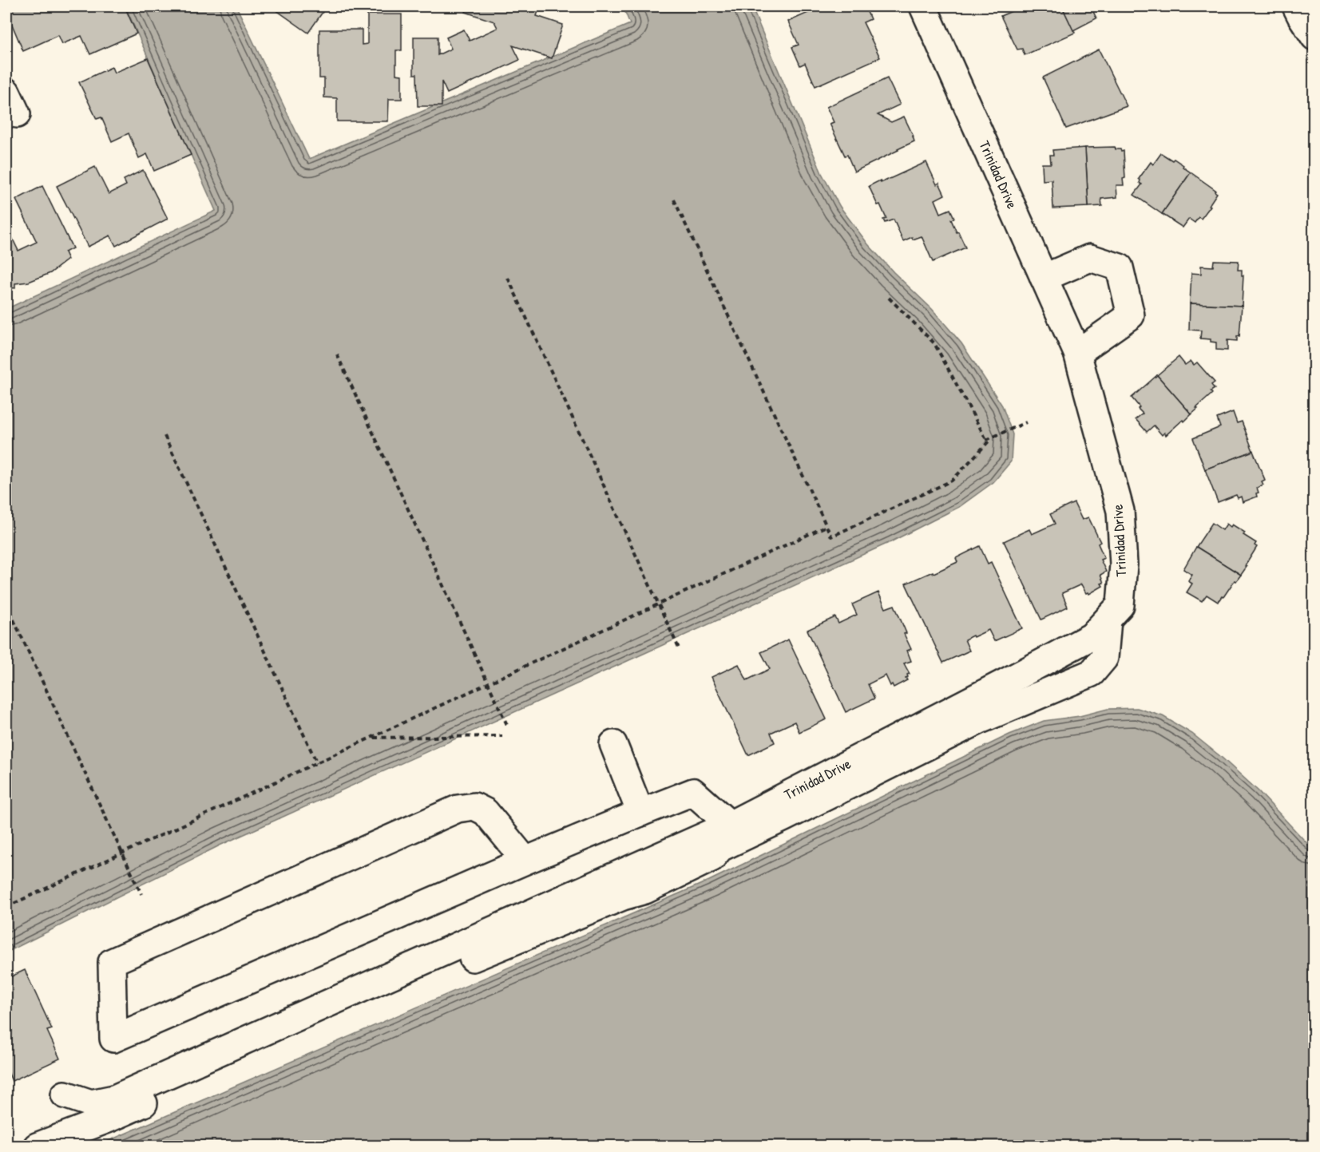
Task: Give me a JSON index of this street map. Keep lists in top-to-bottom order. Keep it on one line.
{"streets":{"street":["Trinidad Drive"]}}
